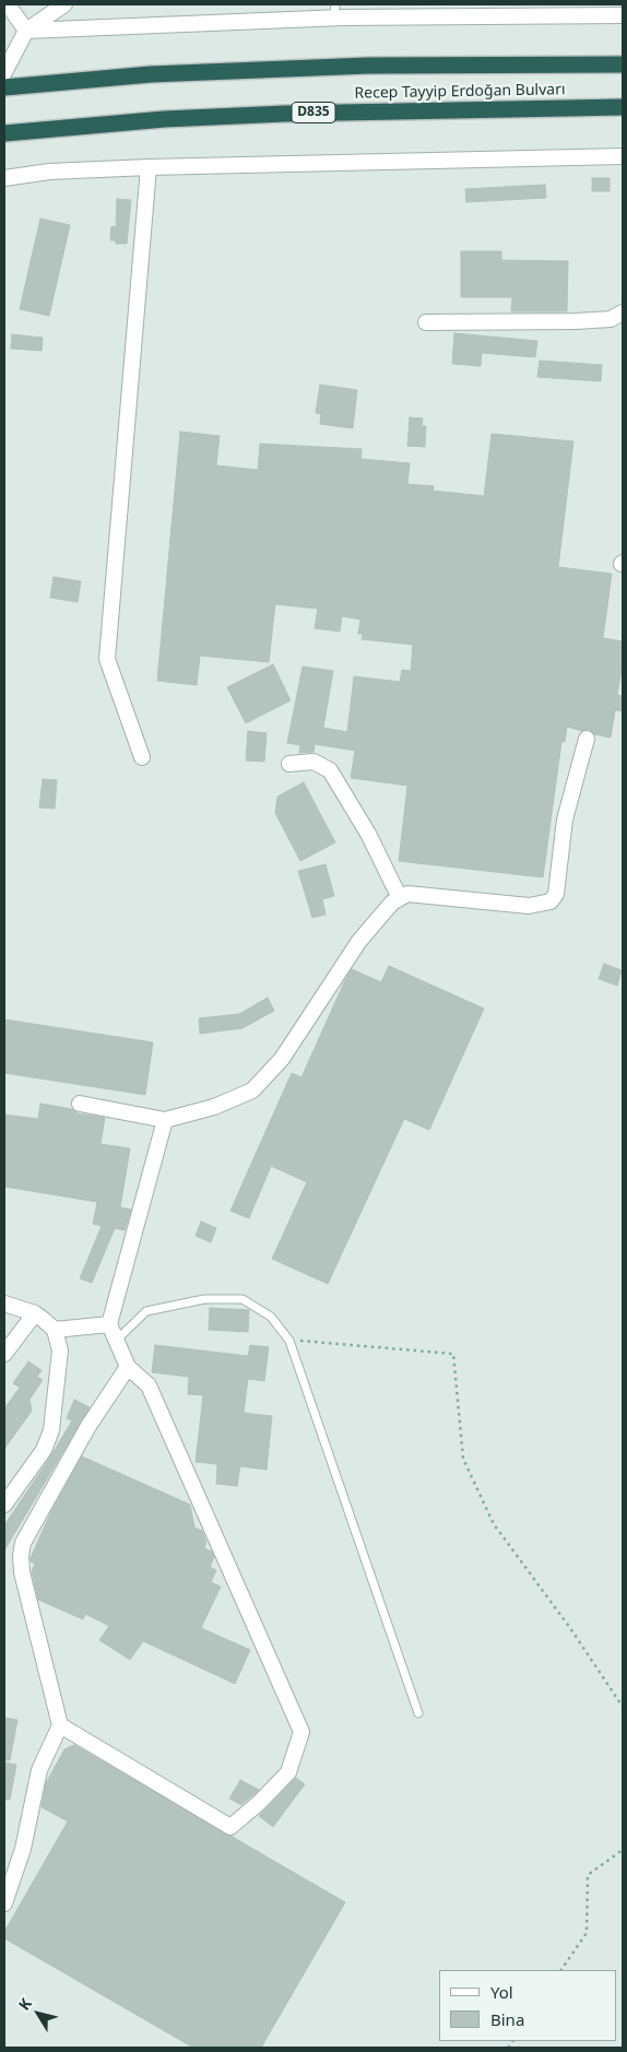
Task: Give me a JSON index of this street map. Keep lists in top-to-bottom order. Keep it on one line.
{"streets":{"highway":["Recep Tayyip Erdoğan Bulvarı","D835"]},"legend":["Yol","Bina"],"north":"top left"}
